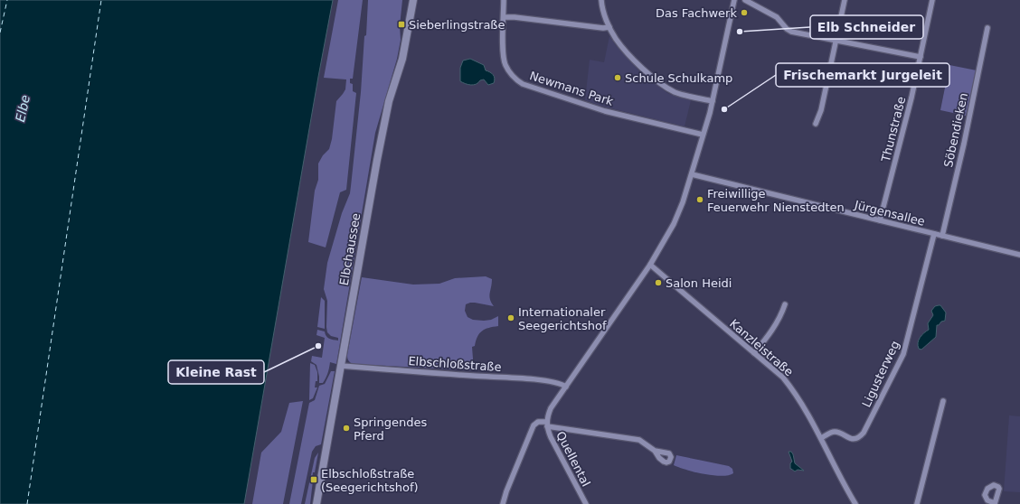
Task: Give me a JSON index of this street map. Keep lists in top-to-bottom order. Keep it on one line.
{"streets":{"main road":["Elbchaussee"],"street":["Newmans Park","Thunstraße","Söbendieken","Jürgensallee","Kanzleistraße","Elbschloßstraße","Ligusterweg","Quellental"]},"crossings":[["Thunstraße","Jürgensallee"],["Söbendieken","Jürgensallee"],["Jürgensallee","Ligusterweg"],["Elbchaussee","Elbschloßstraße"],["Kanzleistraße","Ligusterweg"]],"water":["Elbe"],"places":{"other":["Das Fachwerk","Elb Schneider","Schule Schulkamp","Frischemarkt Jurgeleit","Freiwillige Feuerwehr Nienstedten","Salon Heidi","Internationaler Seegerichtshof","Kleine Rast","Springendes Pferd"],"transit":["Sieberlingstraße","Elbschloßstraße (Seegerichtshof)"]}}
